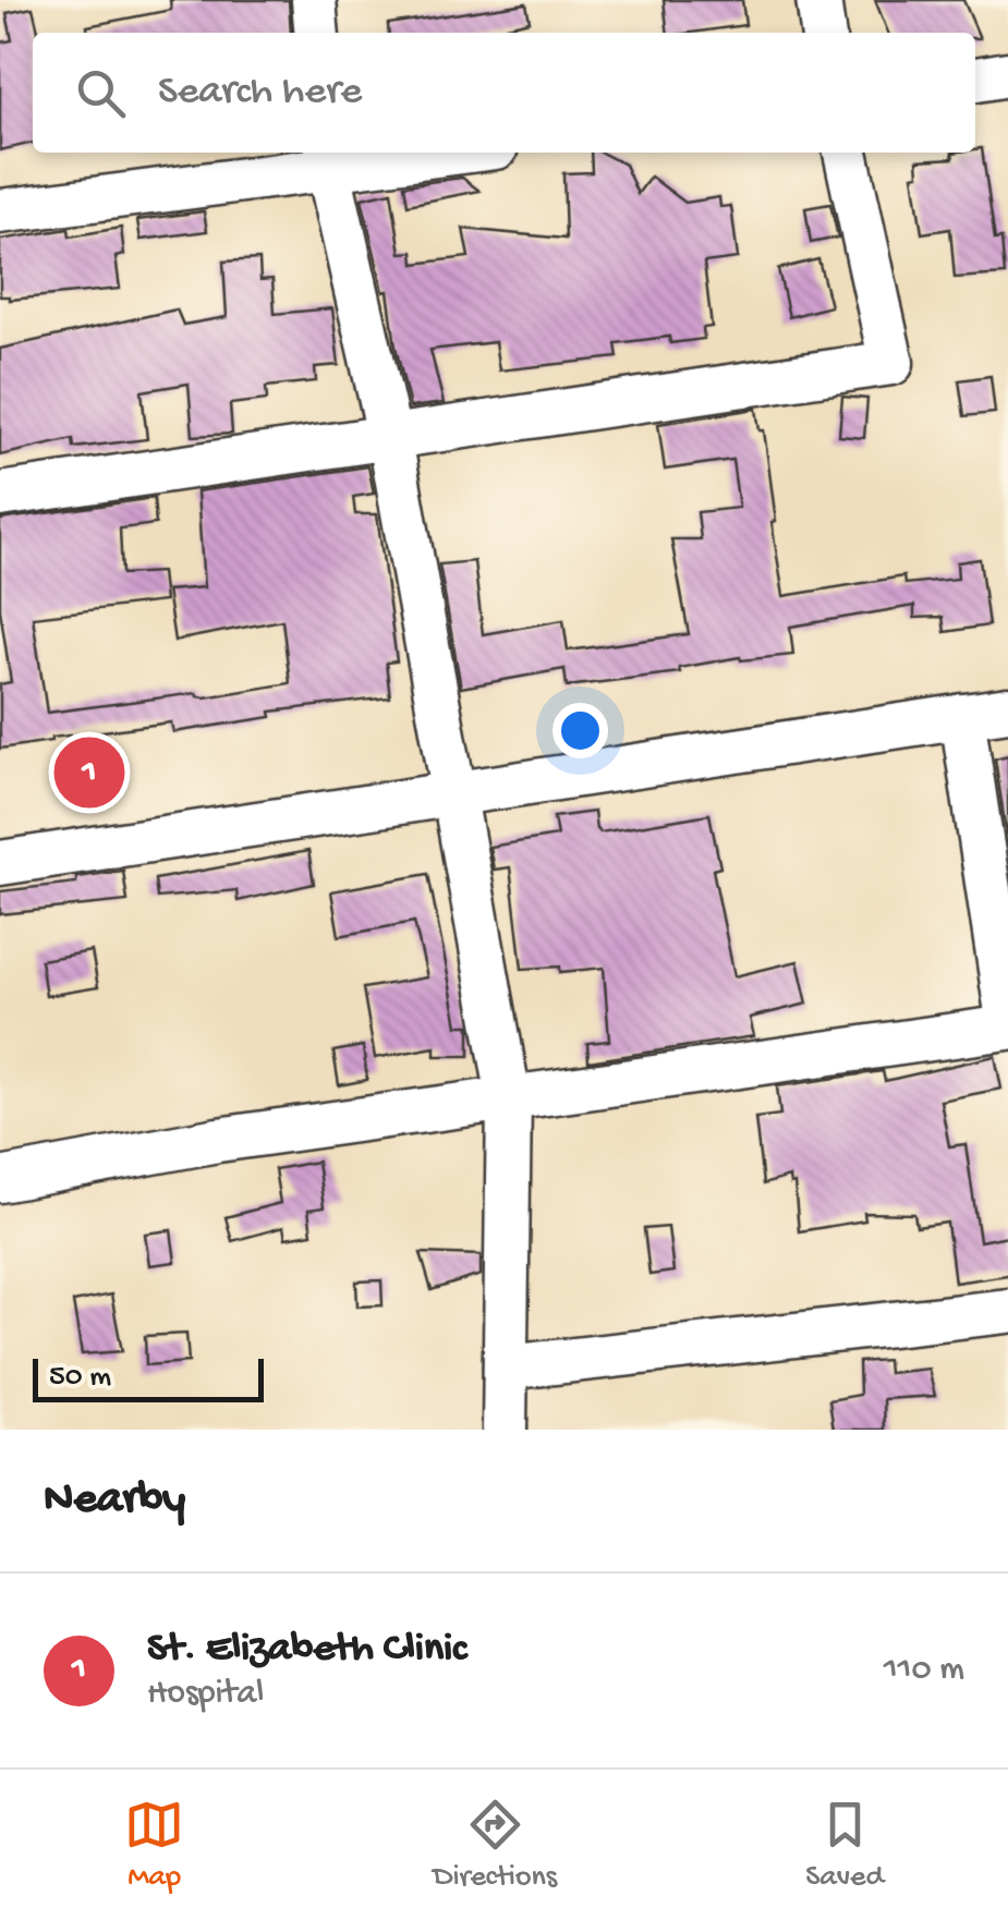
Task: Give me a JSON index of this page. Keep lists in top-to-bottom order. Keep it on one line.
{"scale_bar":"50 m","page":{"search":"Search here","pins":"1","scale":"50 m","heading":"Nearby","list":[{"mark":"1","name":"St. Elizabeth Clinic","note":"Hospital","value":"110 m"}],"nav":["Map","Directions","Saved"]}}
